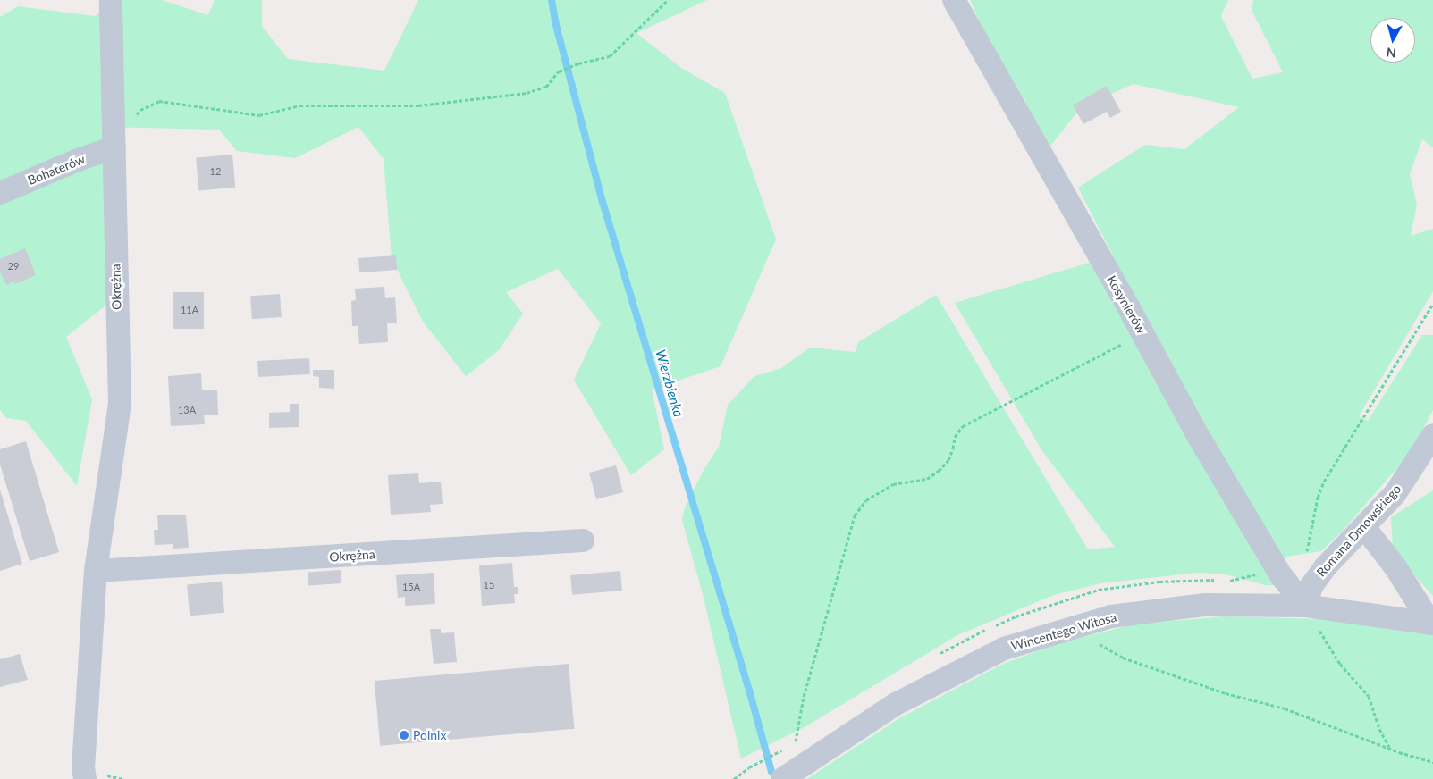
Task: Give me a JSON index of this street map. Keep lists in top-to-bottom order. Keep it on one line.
{"streets":{"street":["Bohaterów","Okrężna","Kosynierów","Romana Dmowskiego","Wincentego Witosa"]},"crossings":[["Bohaterów","Okrężna"],["Kosynierów","Romana Dmowskiego"],["Kosynierów","Wincentego Witosa"],["Romana Dmowskiego","Wincentego Witosa"]],"water":["Wierzbienka"],"places":["Polnix"],"house_numbers":["12","29","11A","13A","15","15A"],"north":"bottom"}
